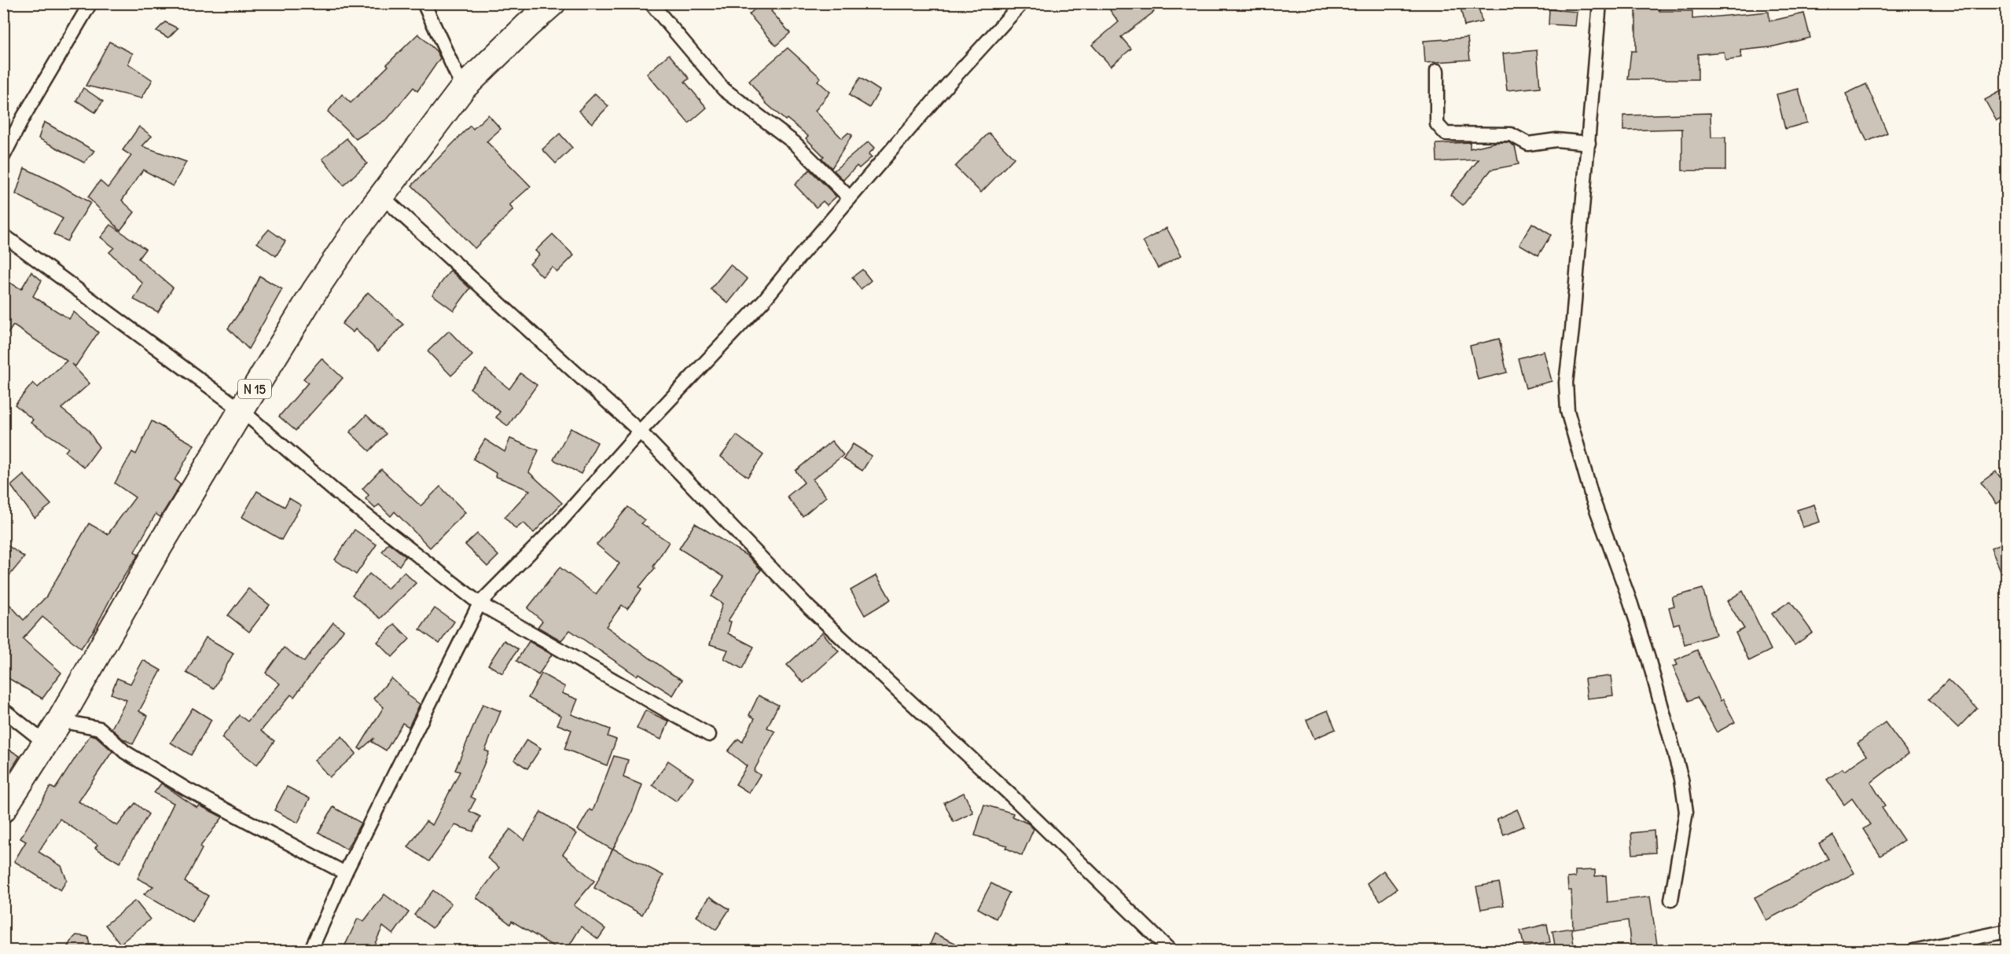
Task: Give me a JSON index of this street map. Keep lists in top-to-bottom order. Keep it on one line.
{"streets":{"highway":["N 15"]}}
